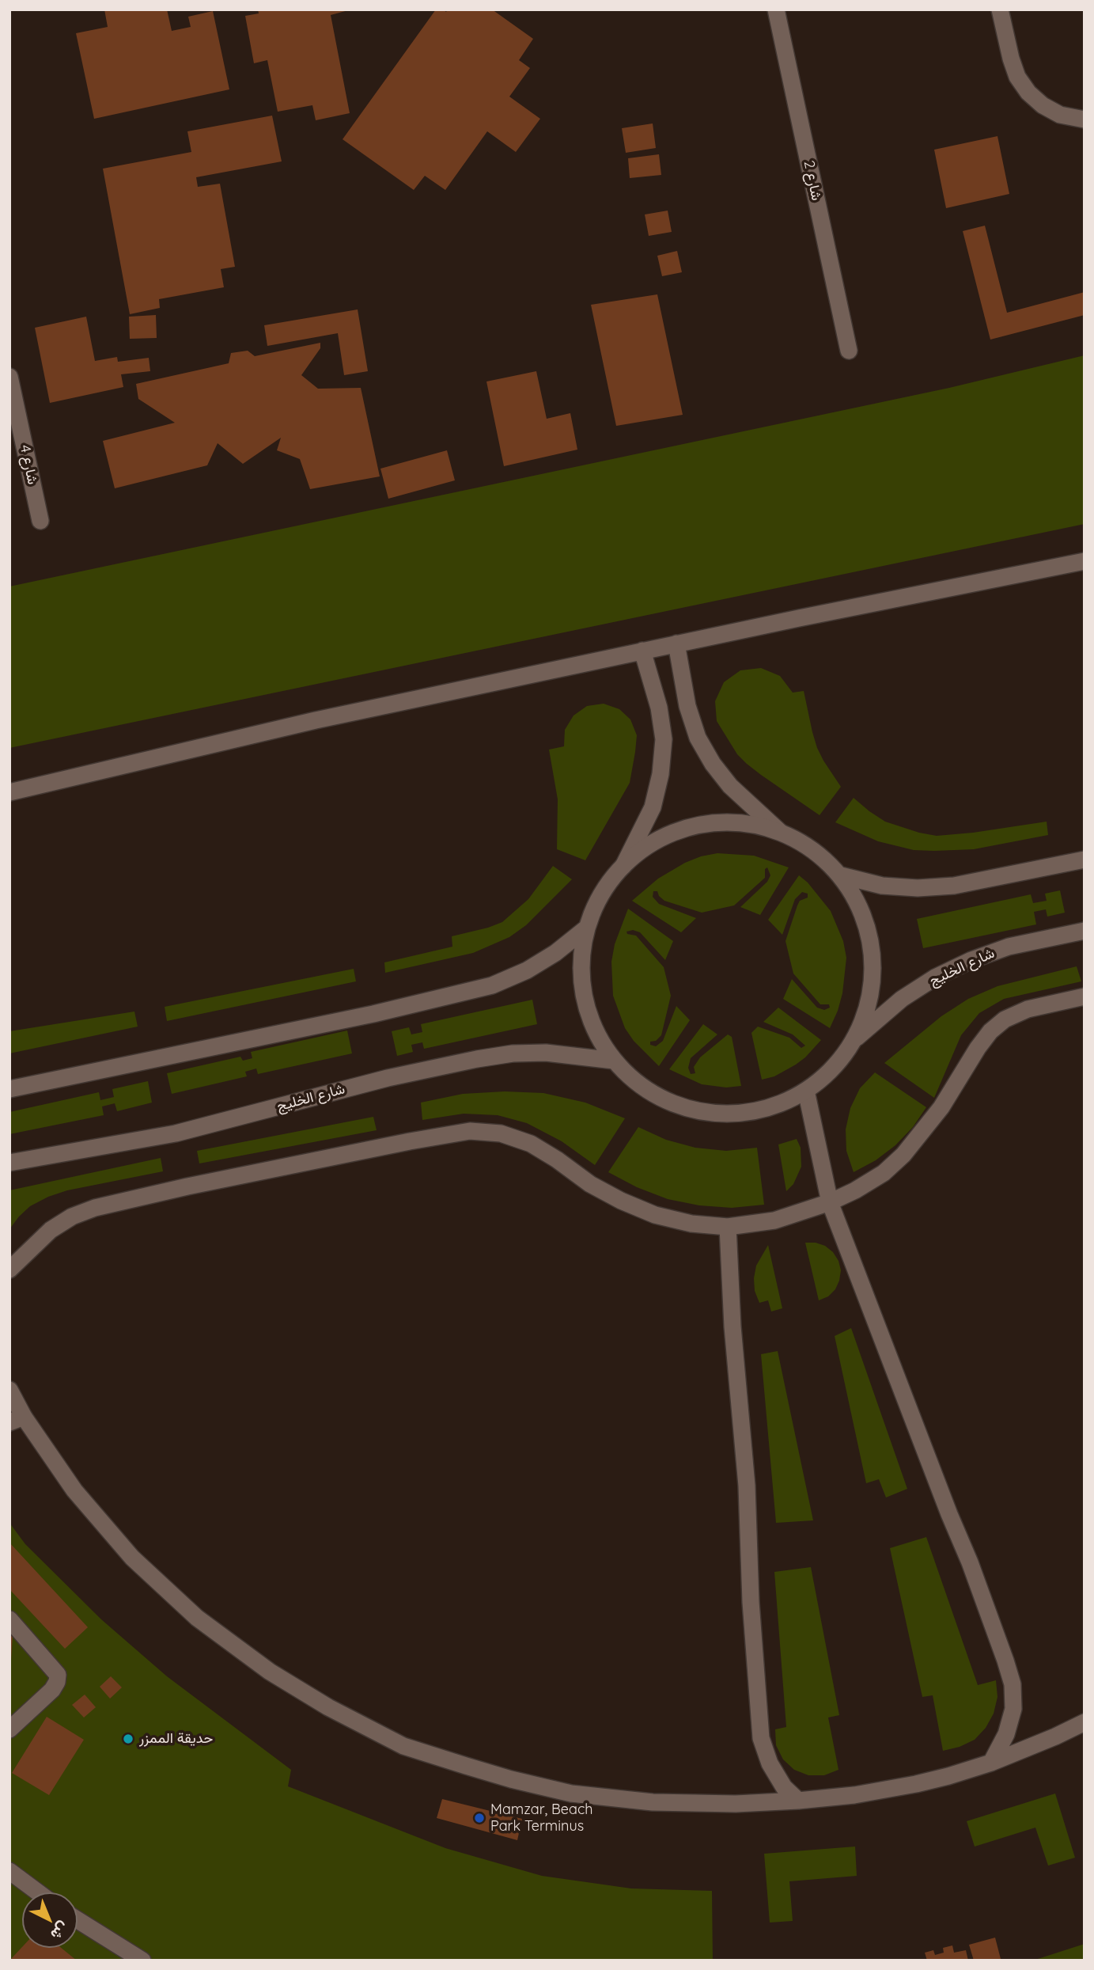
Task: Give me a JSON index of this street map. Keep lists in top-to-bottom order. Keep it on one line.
{"streets":{"street":["شارع 2","شارع 4","شارع الخليج"]},"places":["حديقة الممزر","Mamzar, Beach Park Terminus"],"north":"bottom right"}
